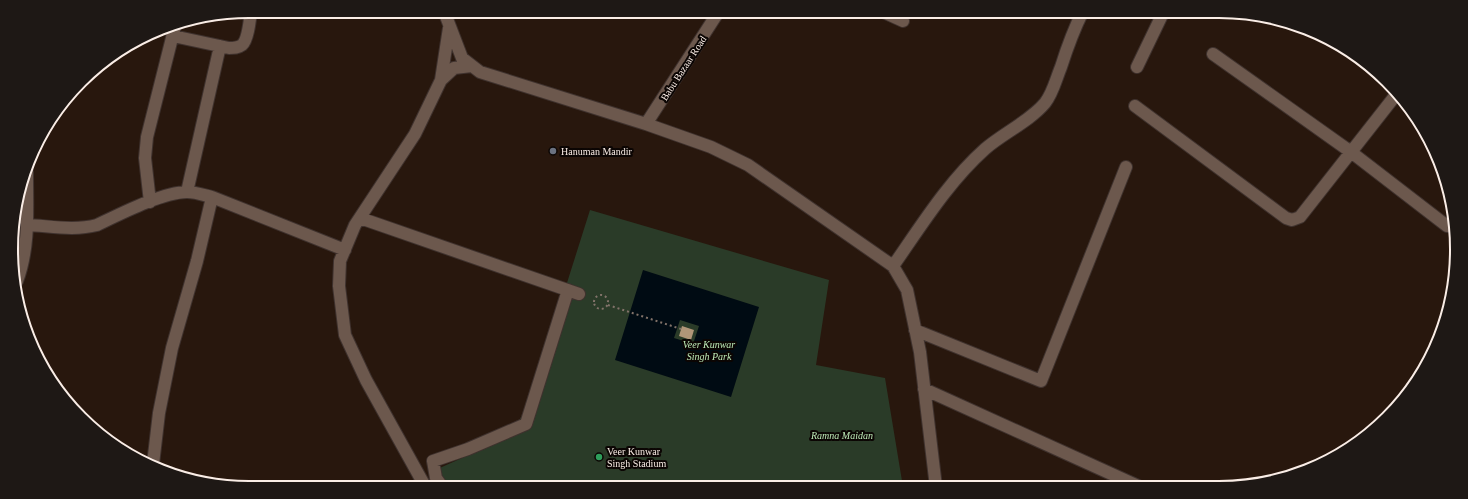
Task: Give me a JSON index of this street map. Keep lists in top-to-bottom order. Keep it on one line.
{"streets":{"street":["Babu Bazaar Road"]},"parks":["Veer Kunwar Singh Park","Ramna Maidan"],"places":["Hanuman Mandir","Veer Kunwar Singh Stadium"]}
